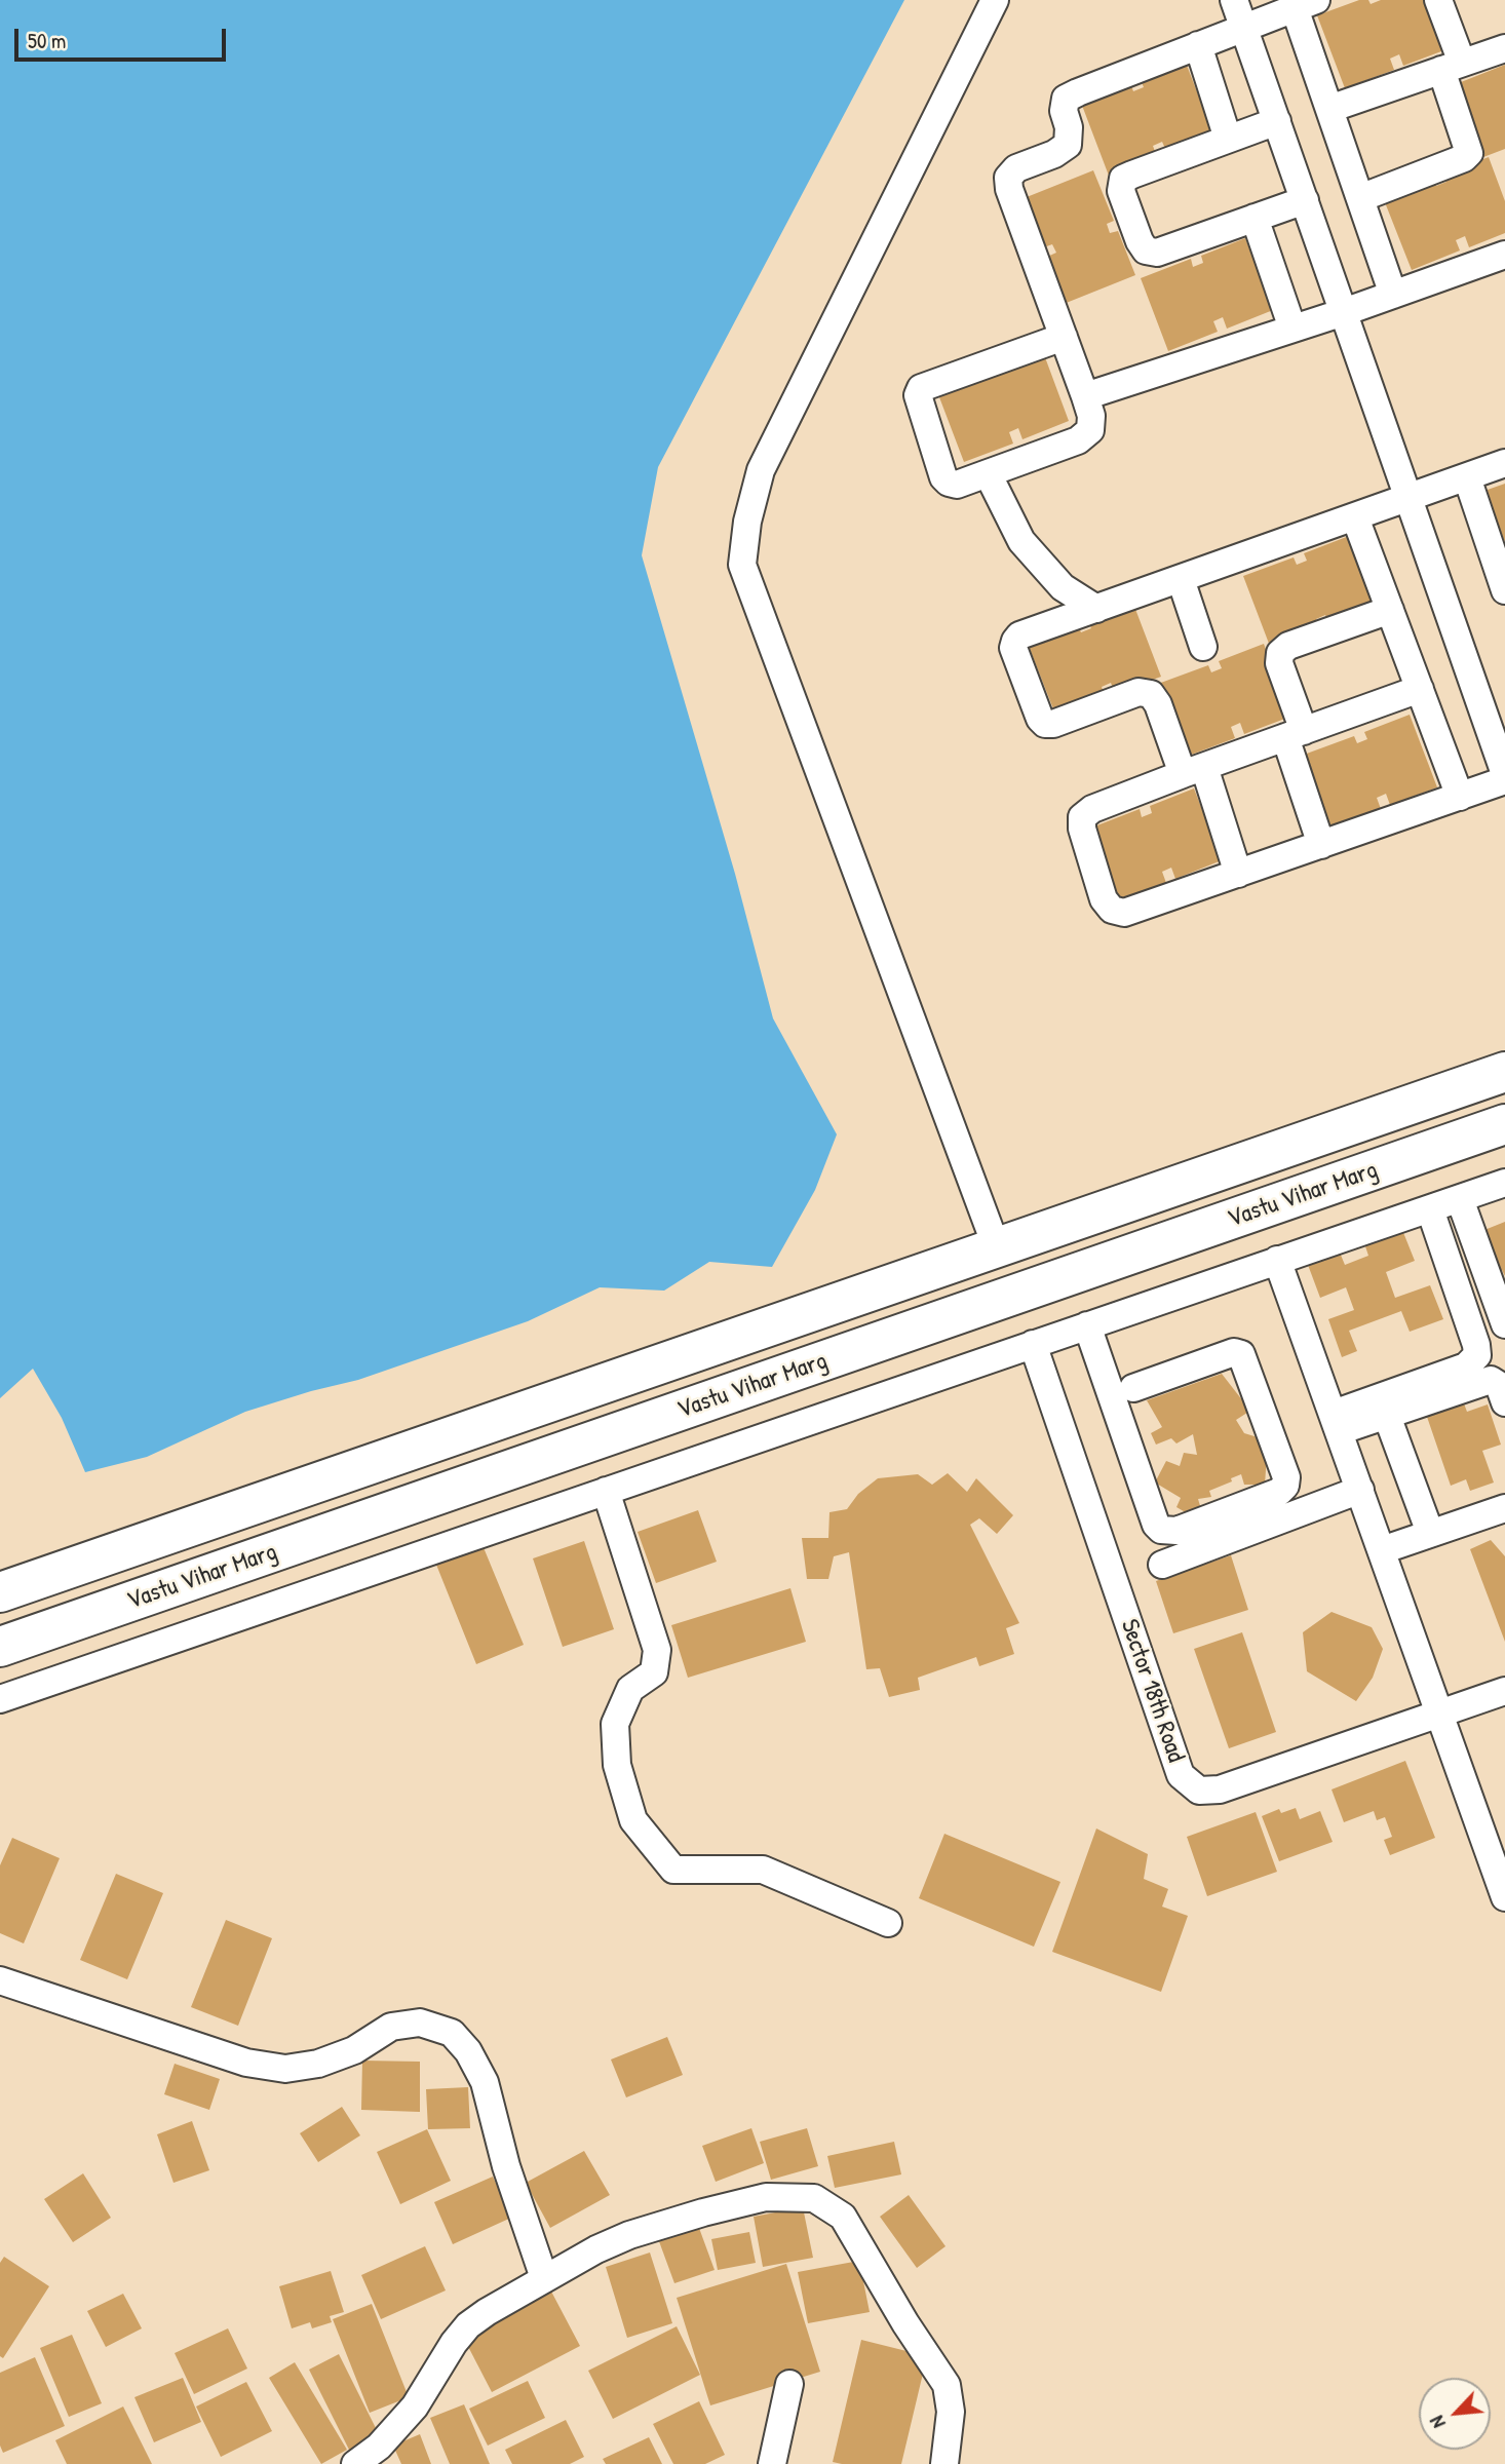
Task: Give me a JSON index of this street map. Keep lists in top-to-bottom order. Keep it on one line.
{"streets":{"main road":["Vastu Vihar Marg"],"street":["Sector 18th Road"]},"scale_bar":"50 m","north":"bottom left"}
